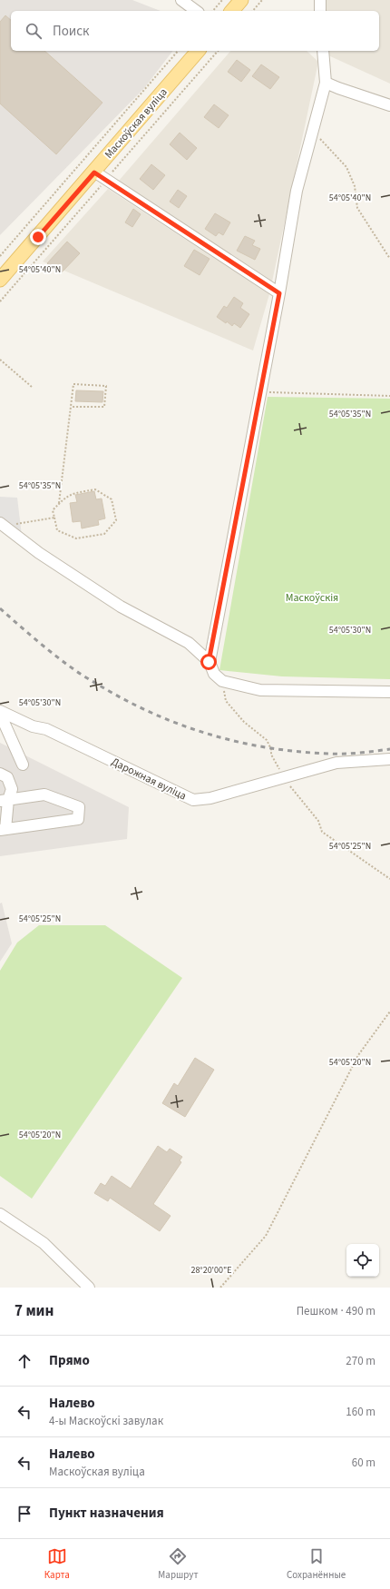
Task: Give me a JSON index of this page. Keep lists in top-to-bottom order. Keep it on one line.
{"streets":{"main road":["Маскоўская вуліца"],"street":["Дарожная вуліца"]},"parks":["Маскоўскія"],"page":{"search":"Поиск","heading":["7 мин","Пешком · 490 m"],"list":[["Прямо","270 m"],["Налево","4-ы Маскоўскі завулак","160 m"],["Налево","Маскоўская вуліца","60 m"],"Пункт назначения"],"nav":["Карта","Маршрут","Сохранённые"]},"coordinates":["54°05'40\"N","54°05'35\"N","54°05'30\"N","54°05'25\"N","54°05'20\"N","28°20'00\"E"]}
